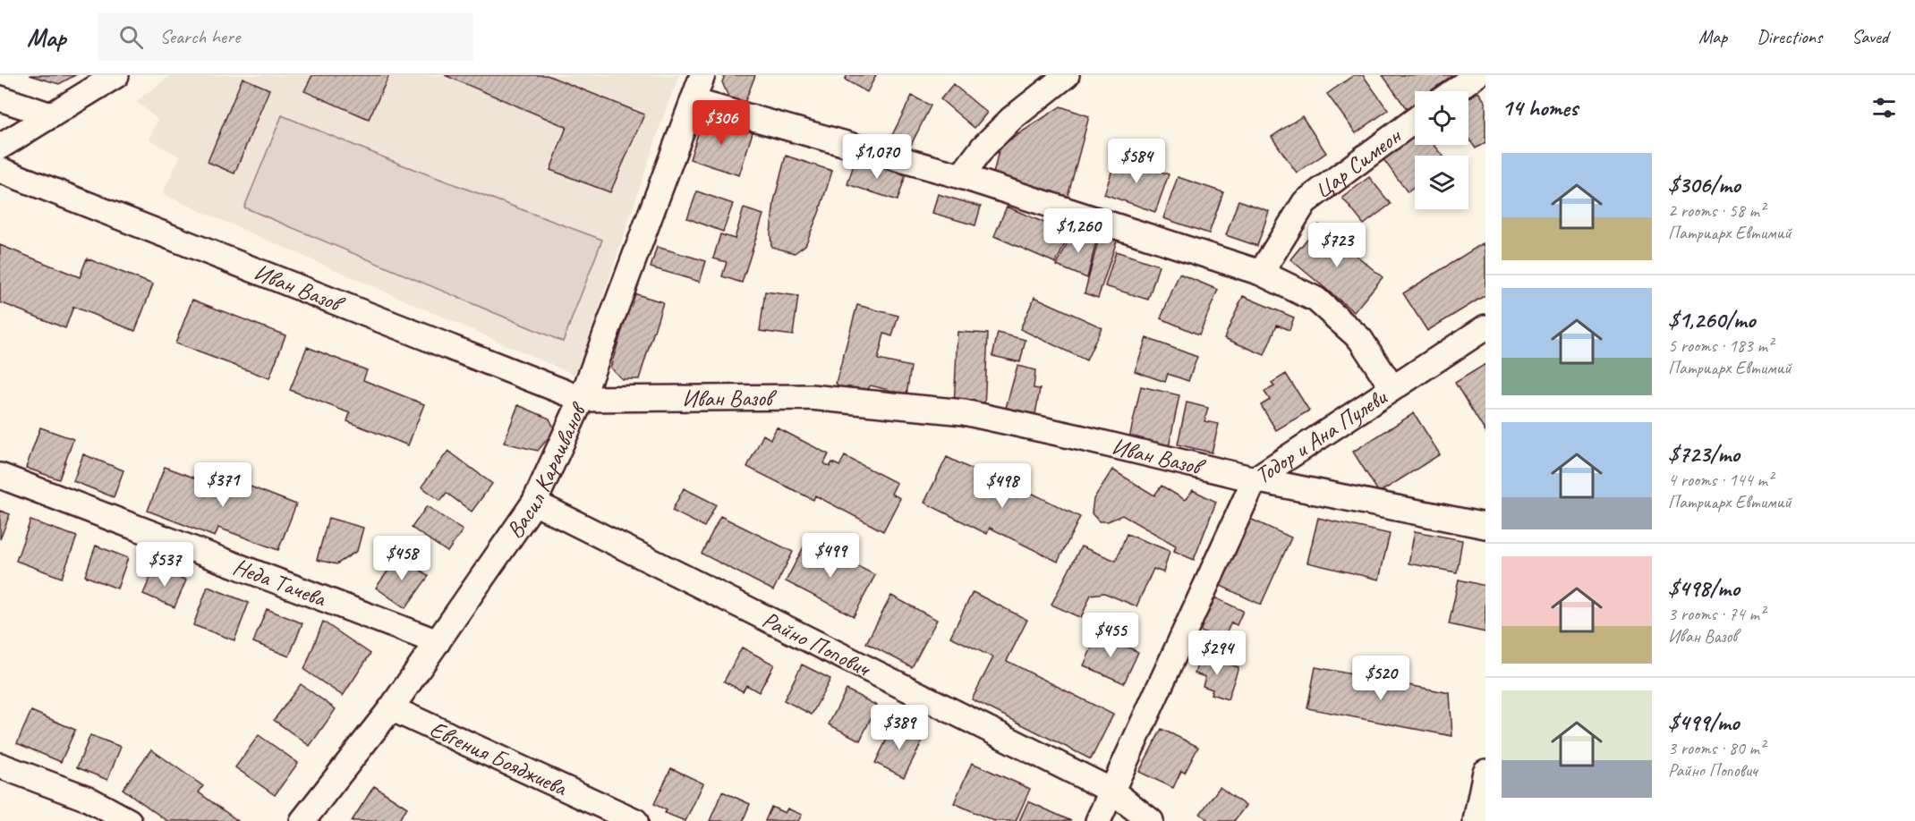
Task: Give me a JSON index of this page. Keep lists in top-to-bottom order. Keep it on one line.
{"streets":{"street":["Цар Симеон","Иван Вазов","Тодор и Ана Пулеви","Васил Караиванов","Неда Тачева","Райно Попович","Евгения Бояджиева"]},"crossings":[["Иван Вазов","Тодор и Ана Пулеви"],["Иван Вазов","Васил Караиванов"],["Тодор и Ана Пулеви","Райно Попович"],["Васил Караиванов","Неда Тачева"],["Васил Караиванов","Райно Попович"],["Васил Караиванов","Евгения Бояджиева"]],"page":{"header":"Map","search":"Search here","nav":["Map","Directions","Saved"],"heading":"14 homes","price":["$306","$1,070","$584","$1,260","$723","$371","$498","$499","$458","$537","$455","$294","$520","$389"],"list":[{"name":"$306/mo","note":"2 rooms · 58 m² · Патриарх Евтимий"},{"name":"$1,260/mo","note":"5 rooms · 183 m² · Патриарх Евтимий"},{"name":"$723/mo","note":"4 rooms · 144 m² · Патриарх Евтимий"},{"name":"$498/mo","note":"3 rooms · 74 m² · Иван Вазов"},{"name":"$499/mo","note":"3 rooms · 80 m² · Райно Попович"}]}}
